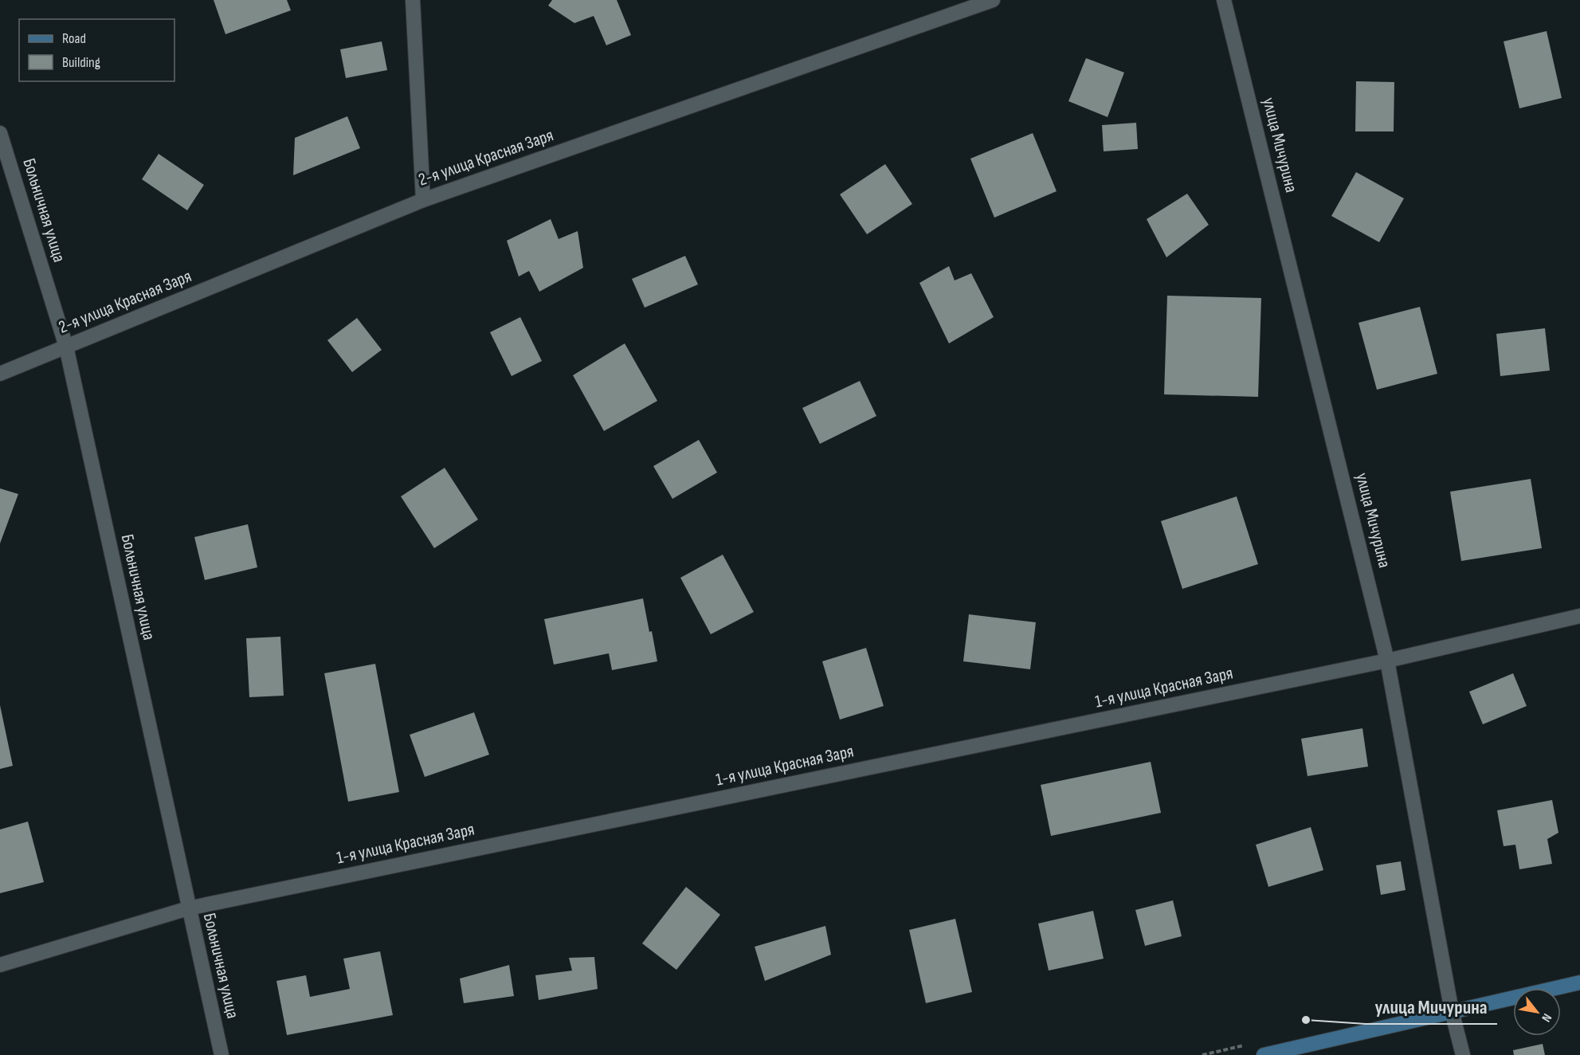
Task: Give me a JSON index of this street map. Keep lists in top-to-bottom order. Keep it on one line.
{"streets":{"street":["улица Мичурина","2-я улица Красная Заря","Больничная улица","1-я улица Красная Заря"]},"crossings":[["улица Мичурина","1-я улица Красная Заря"],["2-я улица Красная Заря","Больничная улица"],["Больничная улица","1-я улица Красная Заря"]],"places":["улица Мичурина"],"legend":["Road","Building"],"north":"bottom right"}
